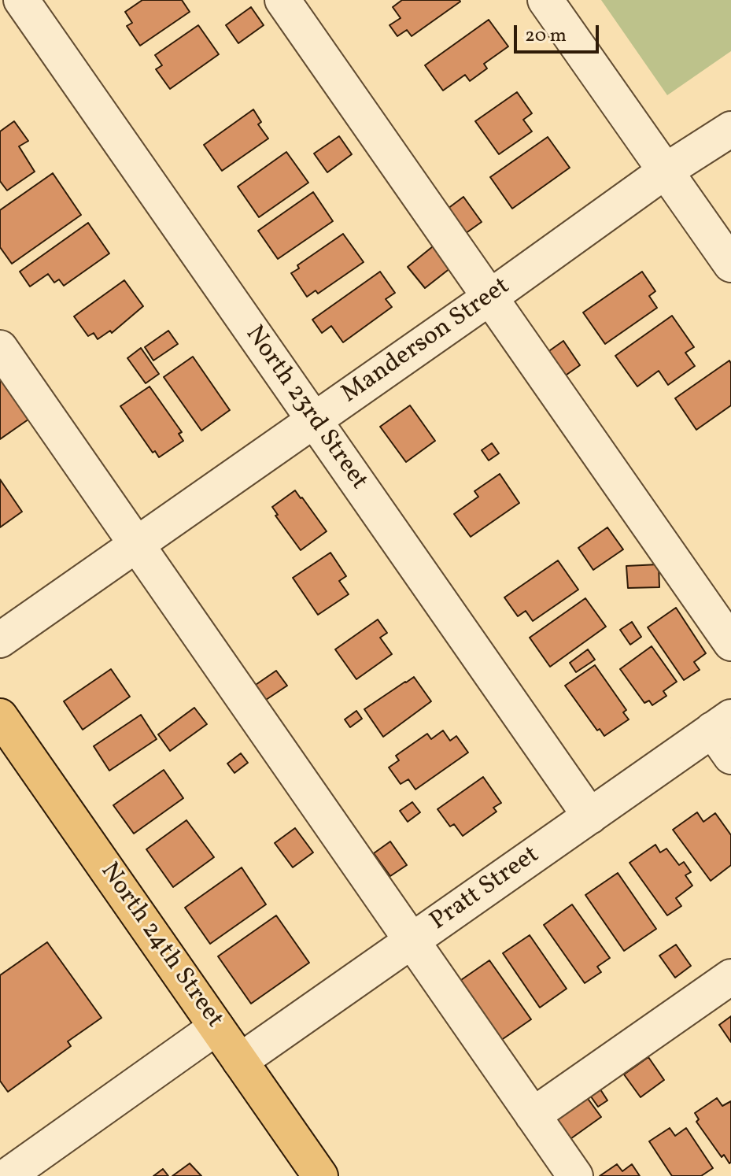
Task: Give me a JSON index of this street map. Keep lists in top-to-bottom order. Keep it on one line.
{"streets":{"main road":["North 24th Street"],"street":["Manderson Street","North 23rd Street","Pratt Street"]},"crossings":[["Manderson Street","North 23rd Street"],["North 23rd Street","Pratt Street"],["Pratt Street","North 24th Street"]],"scale_bar":"20 m"}
